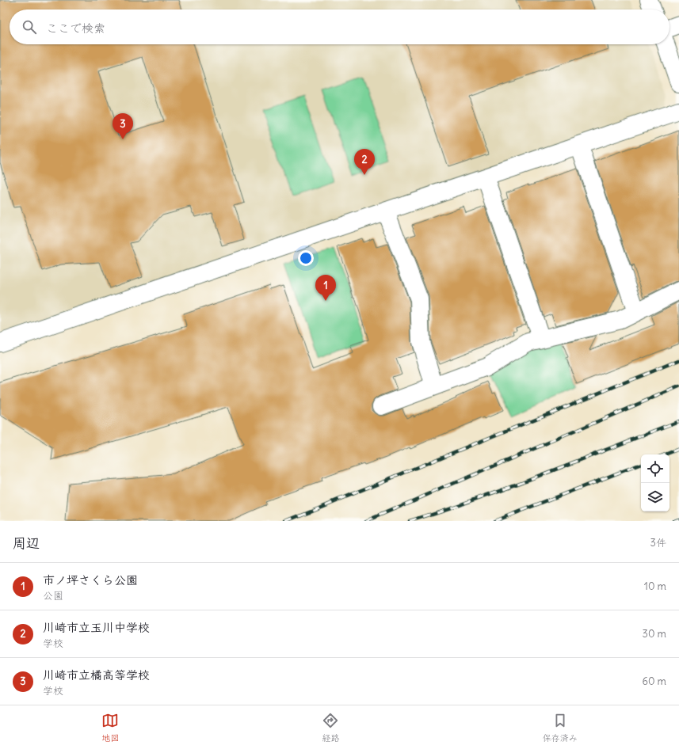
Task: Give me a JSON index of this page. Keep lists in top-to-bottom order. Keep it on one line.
{"page":{"search":"ここで検索","pins":["3","2","1"],"heading":["周辺","3件"],"list":[{"mark":"1","name":"市ノ坪さくら公園","note":"公園","value":"10 m"},{"mark":"2","name":"川崎市立玉川中学校","note":"学校","value":"30 m"},{"mark":"3","name":"川崎市立橘高等学校","note":"学校","value":"60 m"}],"nav":["地図","経路","保存済み"]}}
